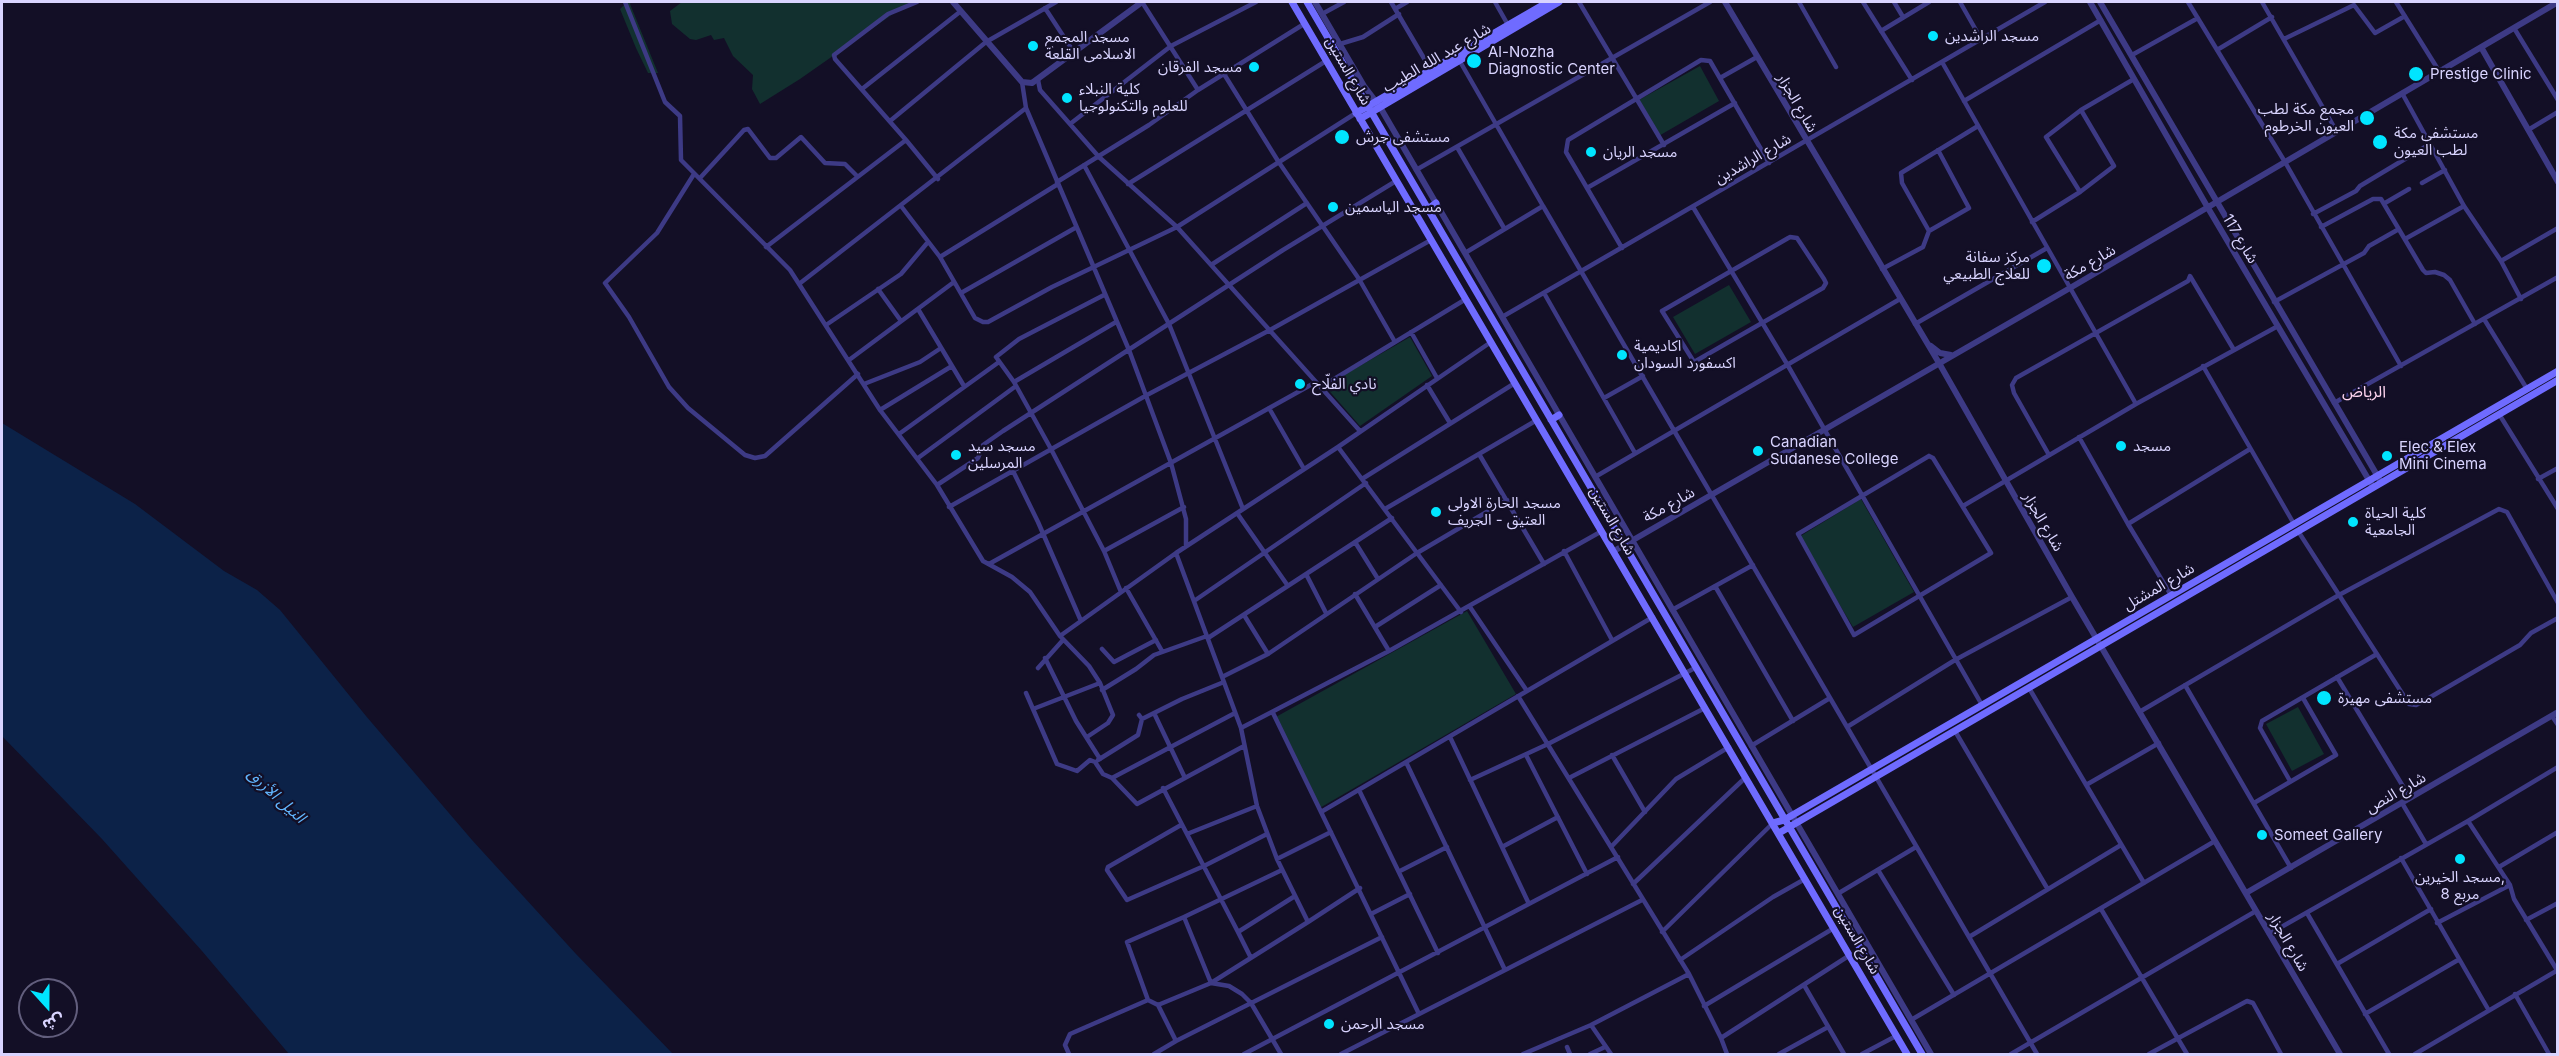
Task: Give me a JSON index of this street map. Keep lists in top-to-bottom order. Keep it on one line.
{"streets":{"main road":["شارع عبد الله الطيب","شارع الستين","شارع المشتل"],"street":["شارع الجزار","شارع الراشدين","شارع 117","شارع مكة","شارع النص"]},"crossings":[["شارع عبد الله الطيب","شارع الستين"],["شارع الستين","شارع مكة"],["شارع الستين","شارع المشتل"],["شارع الجزار","شارع الراشدين"],["شارع الجزار","شارع مكة"],["شارع الجزار","شارع المشتل"],["شارع الجزار","شارع النص"],["شارع 117","شارع مكة"],["شارع 117","شارع المشتل"]],"districts":["الرياض"],"water":["النيل الأزرق"],"places":["مسجد الراشدين","مسجد المجمع الاسلامى القلعة","Al-Nozha Diagnostic Center","مسجد الفرقان","Prestige Clinic","كلية النبلاء للعلوم والتكنولوجيا","مجمع مكة لطب العيون الخرطوم","مستشفى جرش","مستشفى مكة لطب العيون","مسجد الريان","مسجد الياسمين","مركز سفانة للعلاج الطبيعي","اكاديمية اكسفورد السودان","نادي الفلّاح","مسجد","Canadian Sudanese College","مسجد سيد المرسلين","Elec & Elex Mini Cinema","مسجد الحارة الاولى العتيق - الجريف","كلية الحياة الجامعية","مستشفى مهيرة","Someet Gallery","مسجد الخيرين, مربع 8","مسجد الرحمن"],"north":"bottom"}
